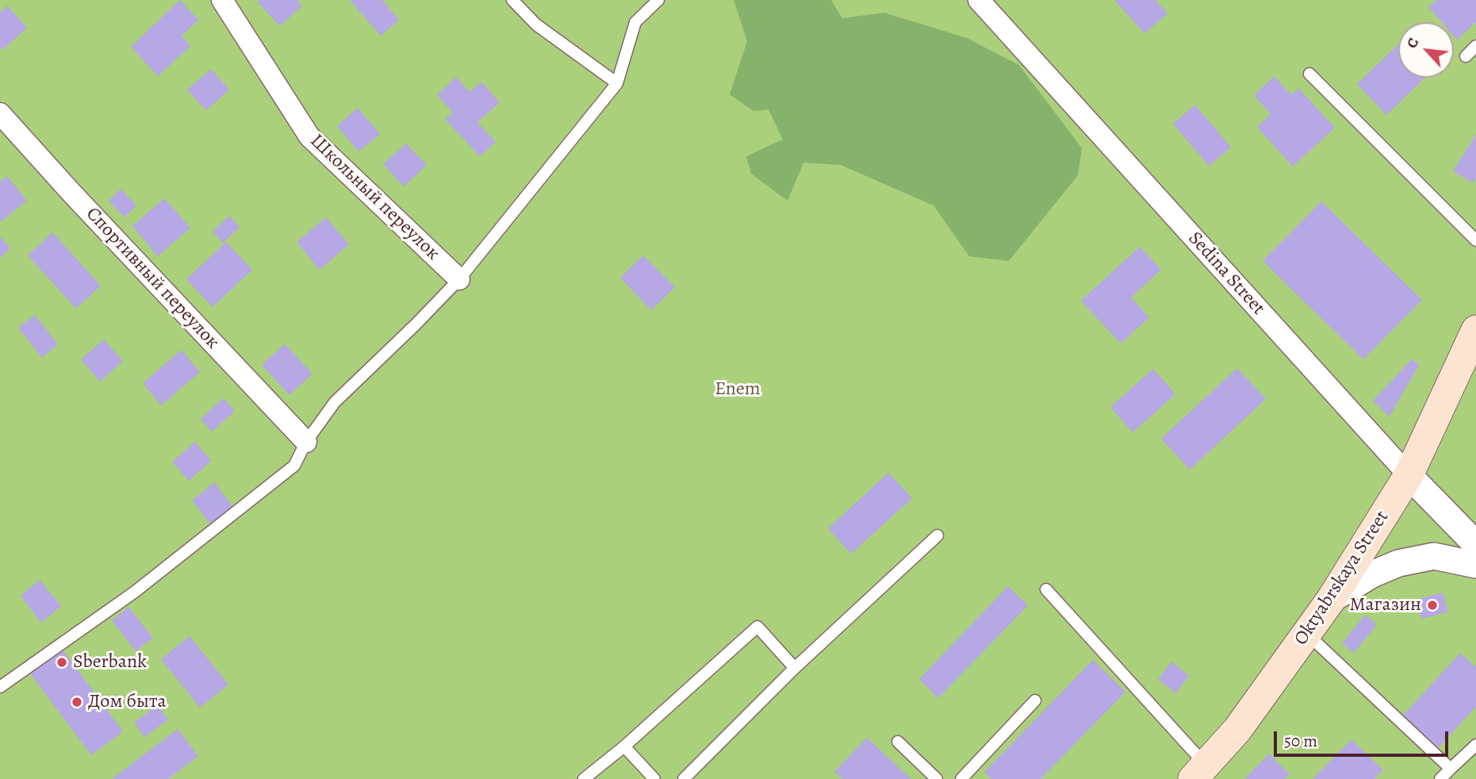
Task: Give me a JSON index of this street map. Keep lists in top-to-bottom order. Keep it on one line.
{"streets":{"main road":["Oktyabrskaya Street"],"street":["Школьный переулок","Sedina Street","Спортивный переулок"]},"crossings":[["Sedina Street","Oktyabrskaya Street"]],"parks":["Enem"],"places":["Магазин","Sberbank","Дом быта"],"scale_bar":"50 m","north":"top left"}
